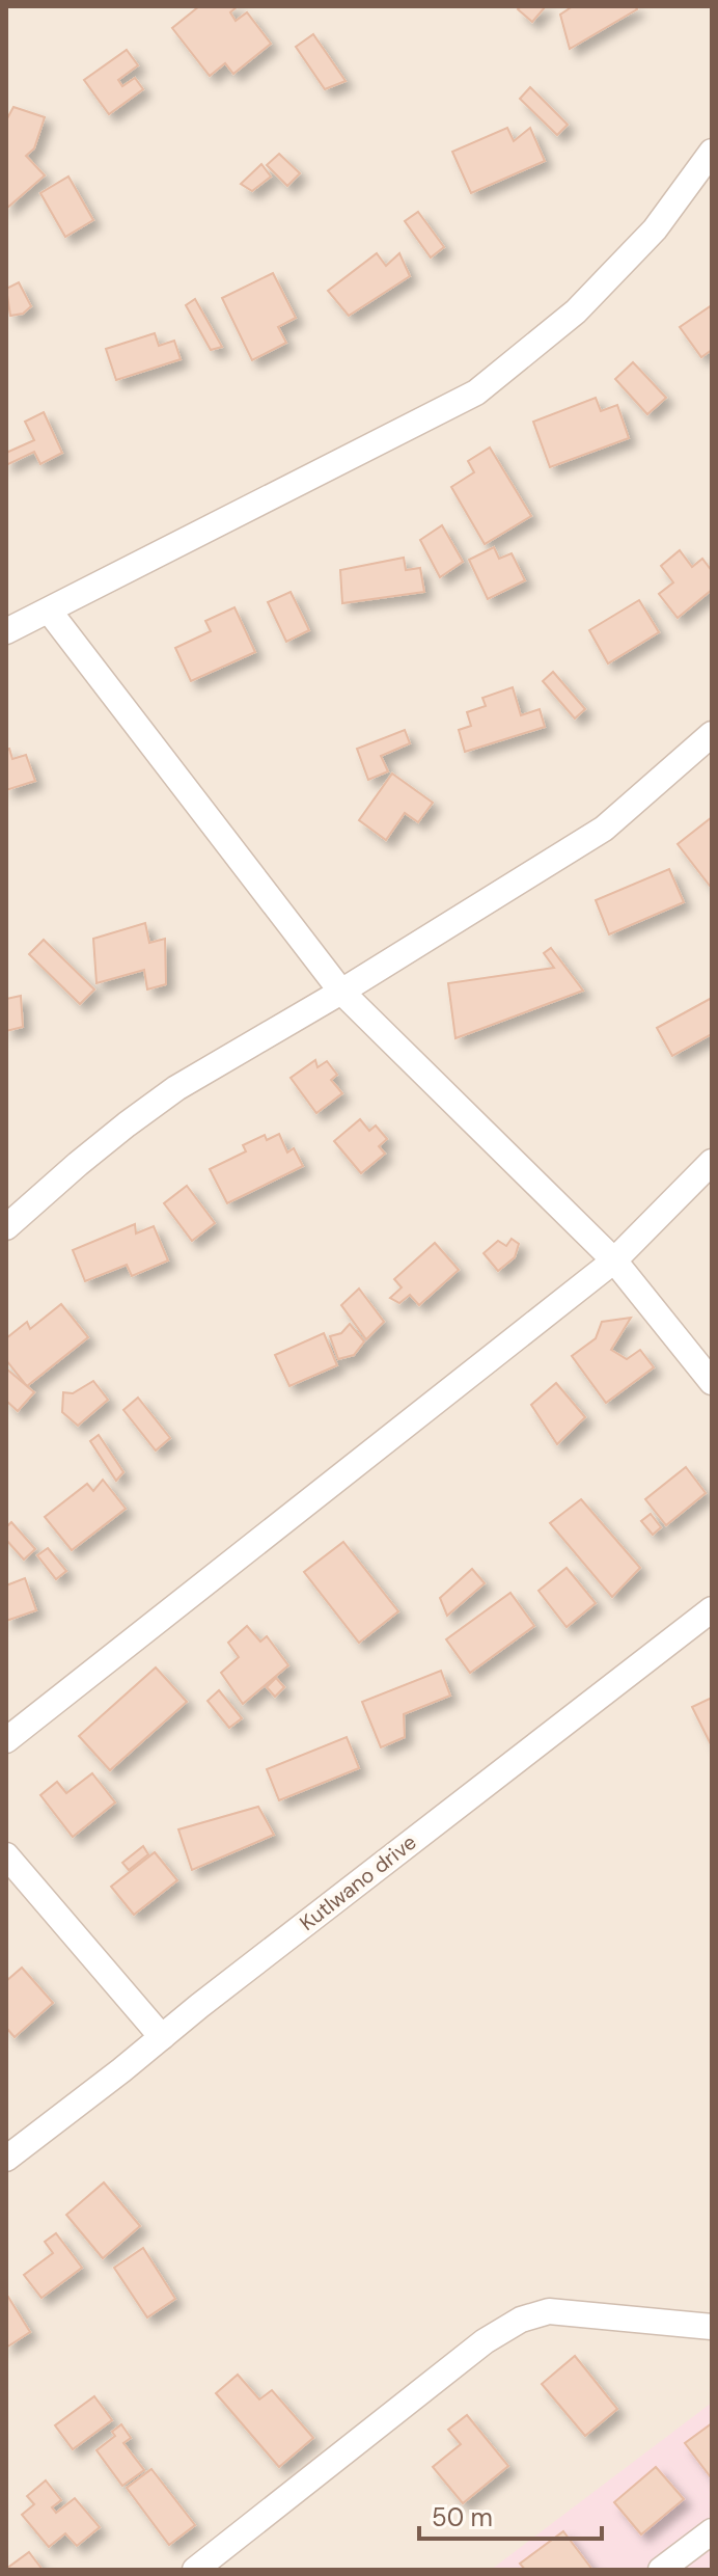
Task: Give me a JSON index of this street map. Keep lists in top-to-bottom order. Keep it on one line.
{"streets":{"street":["Kutlwano drive"]},"scale_bar":"50 m"}
